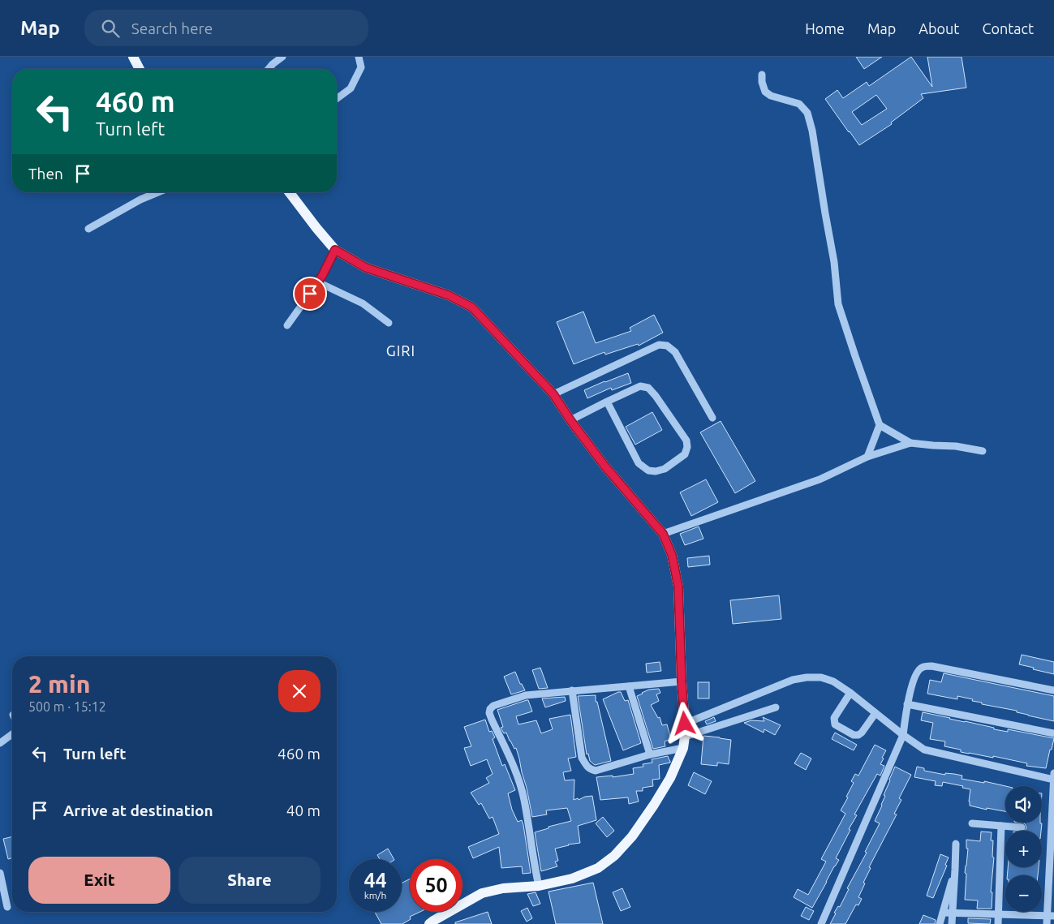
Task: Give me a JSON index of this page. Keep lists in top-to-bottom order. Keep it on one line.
{"districts":["GIRI"],"page":{"header":"Map","search":"Search here","nav":["Home","Map","About","Contact"],"turn":["460 m","Turn left"],"then":"Then","heading":["2 min","500 m · 15:12"],"list":[{"name":"Turn left","value":"460 m"},{"name":"Arrive at destination","value":"40 m"}],"map_buttons":["+","−"],"buttons":["Exit","Share"],"speed":"44 km/h","limit":"50"}}
